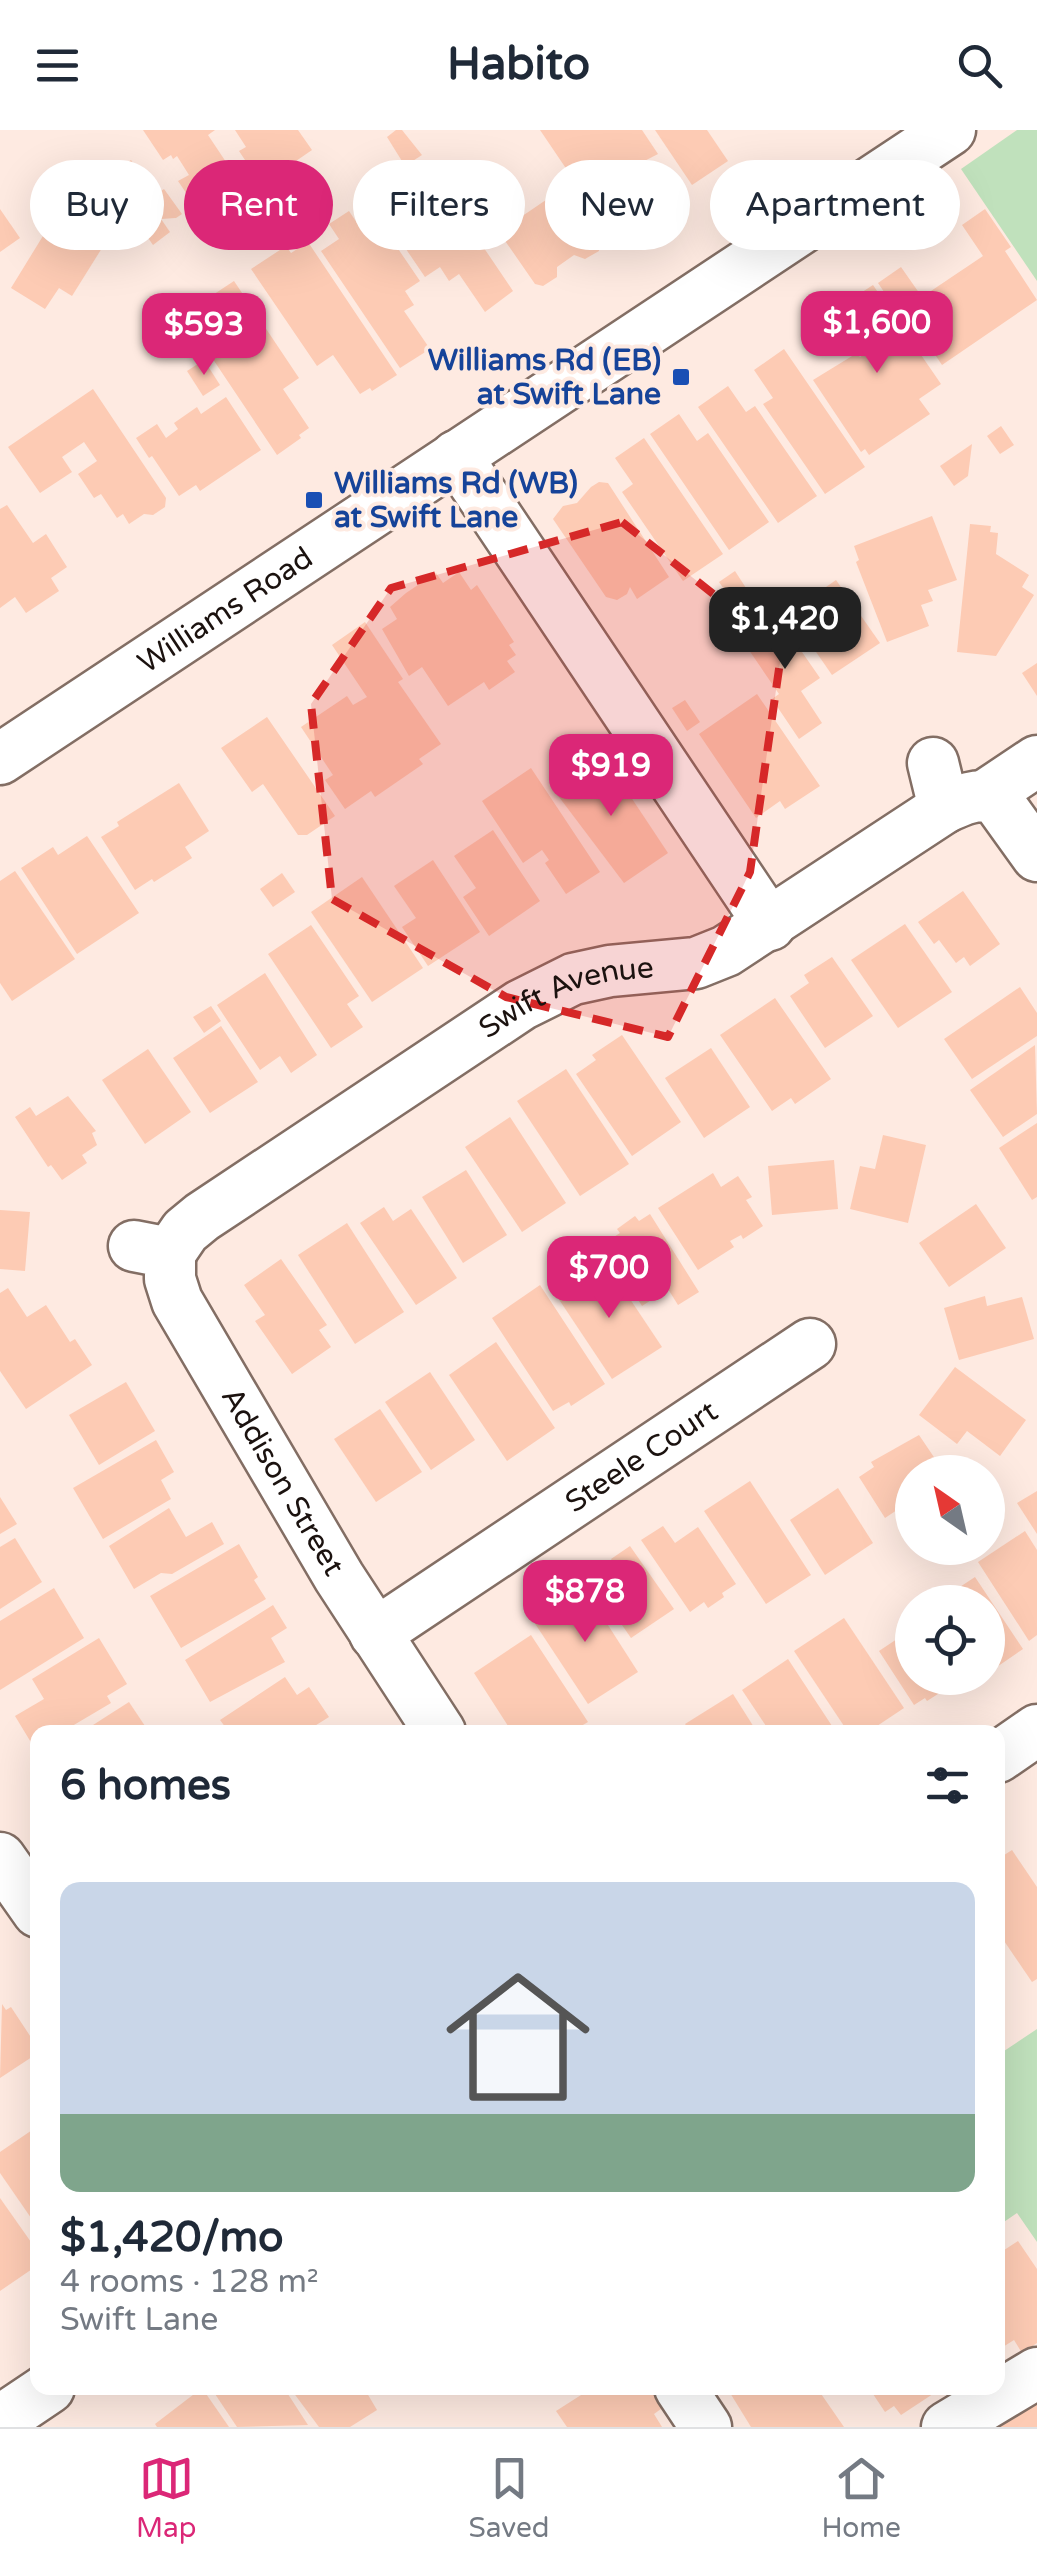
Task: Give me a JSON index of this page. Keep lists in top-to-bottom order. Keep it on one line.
{"streets":{"street":["Williams Road","Swift Avenue","Steele Court","Addison Street"]},"crossings":[["Swift Avenue","Addison Street"],["Steele Court","Addison Street"]],"places":{"transit":["Williams Rd (EB) at Swift Lane","Williams Rd (WB) at Swift Lane"]},"north":"top left","page":{"header":"Habito","chip":["Buy","Rent","Filters","New","Apartment"],"price":["$1,600","$593","$1,420","$919","$700","$878"],"heading":"6 homes","list":[{"name":"$1,420/mo","note":"4 rooms · 128 m² · Swift Lane"}],"tabs":["Map","Saved","Home"]}}
